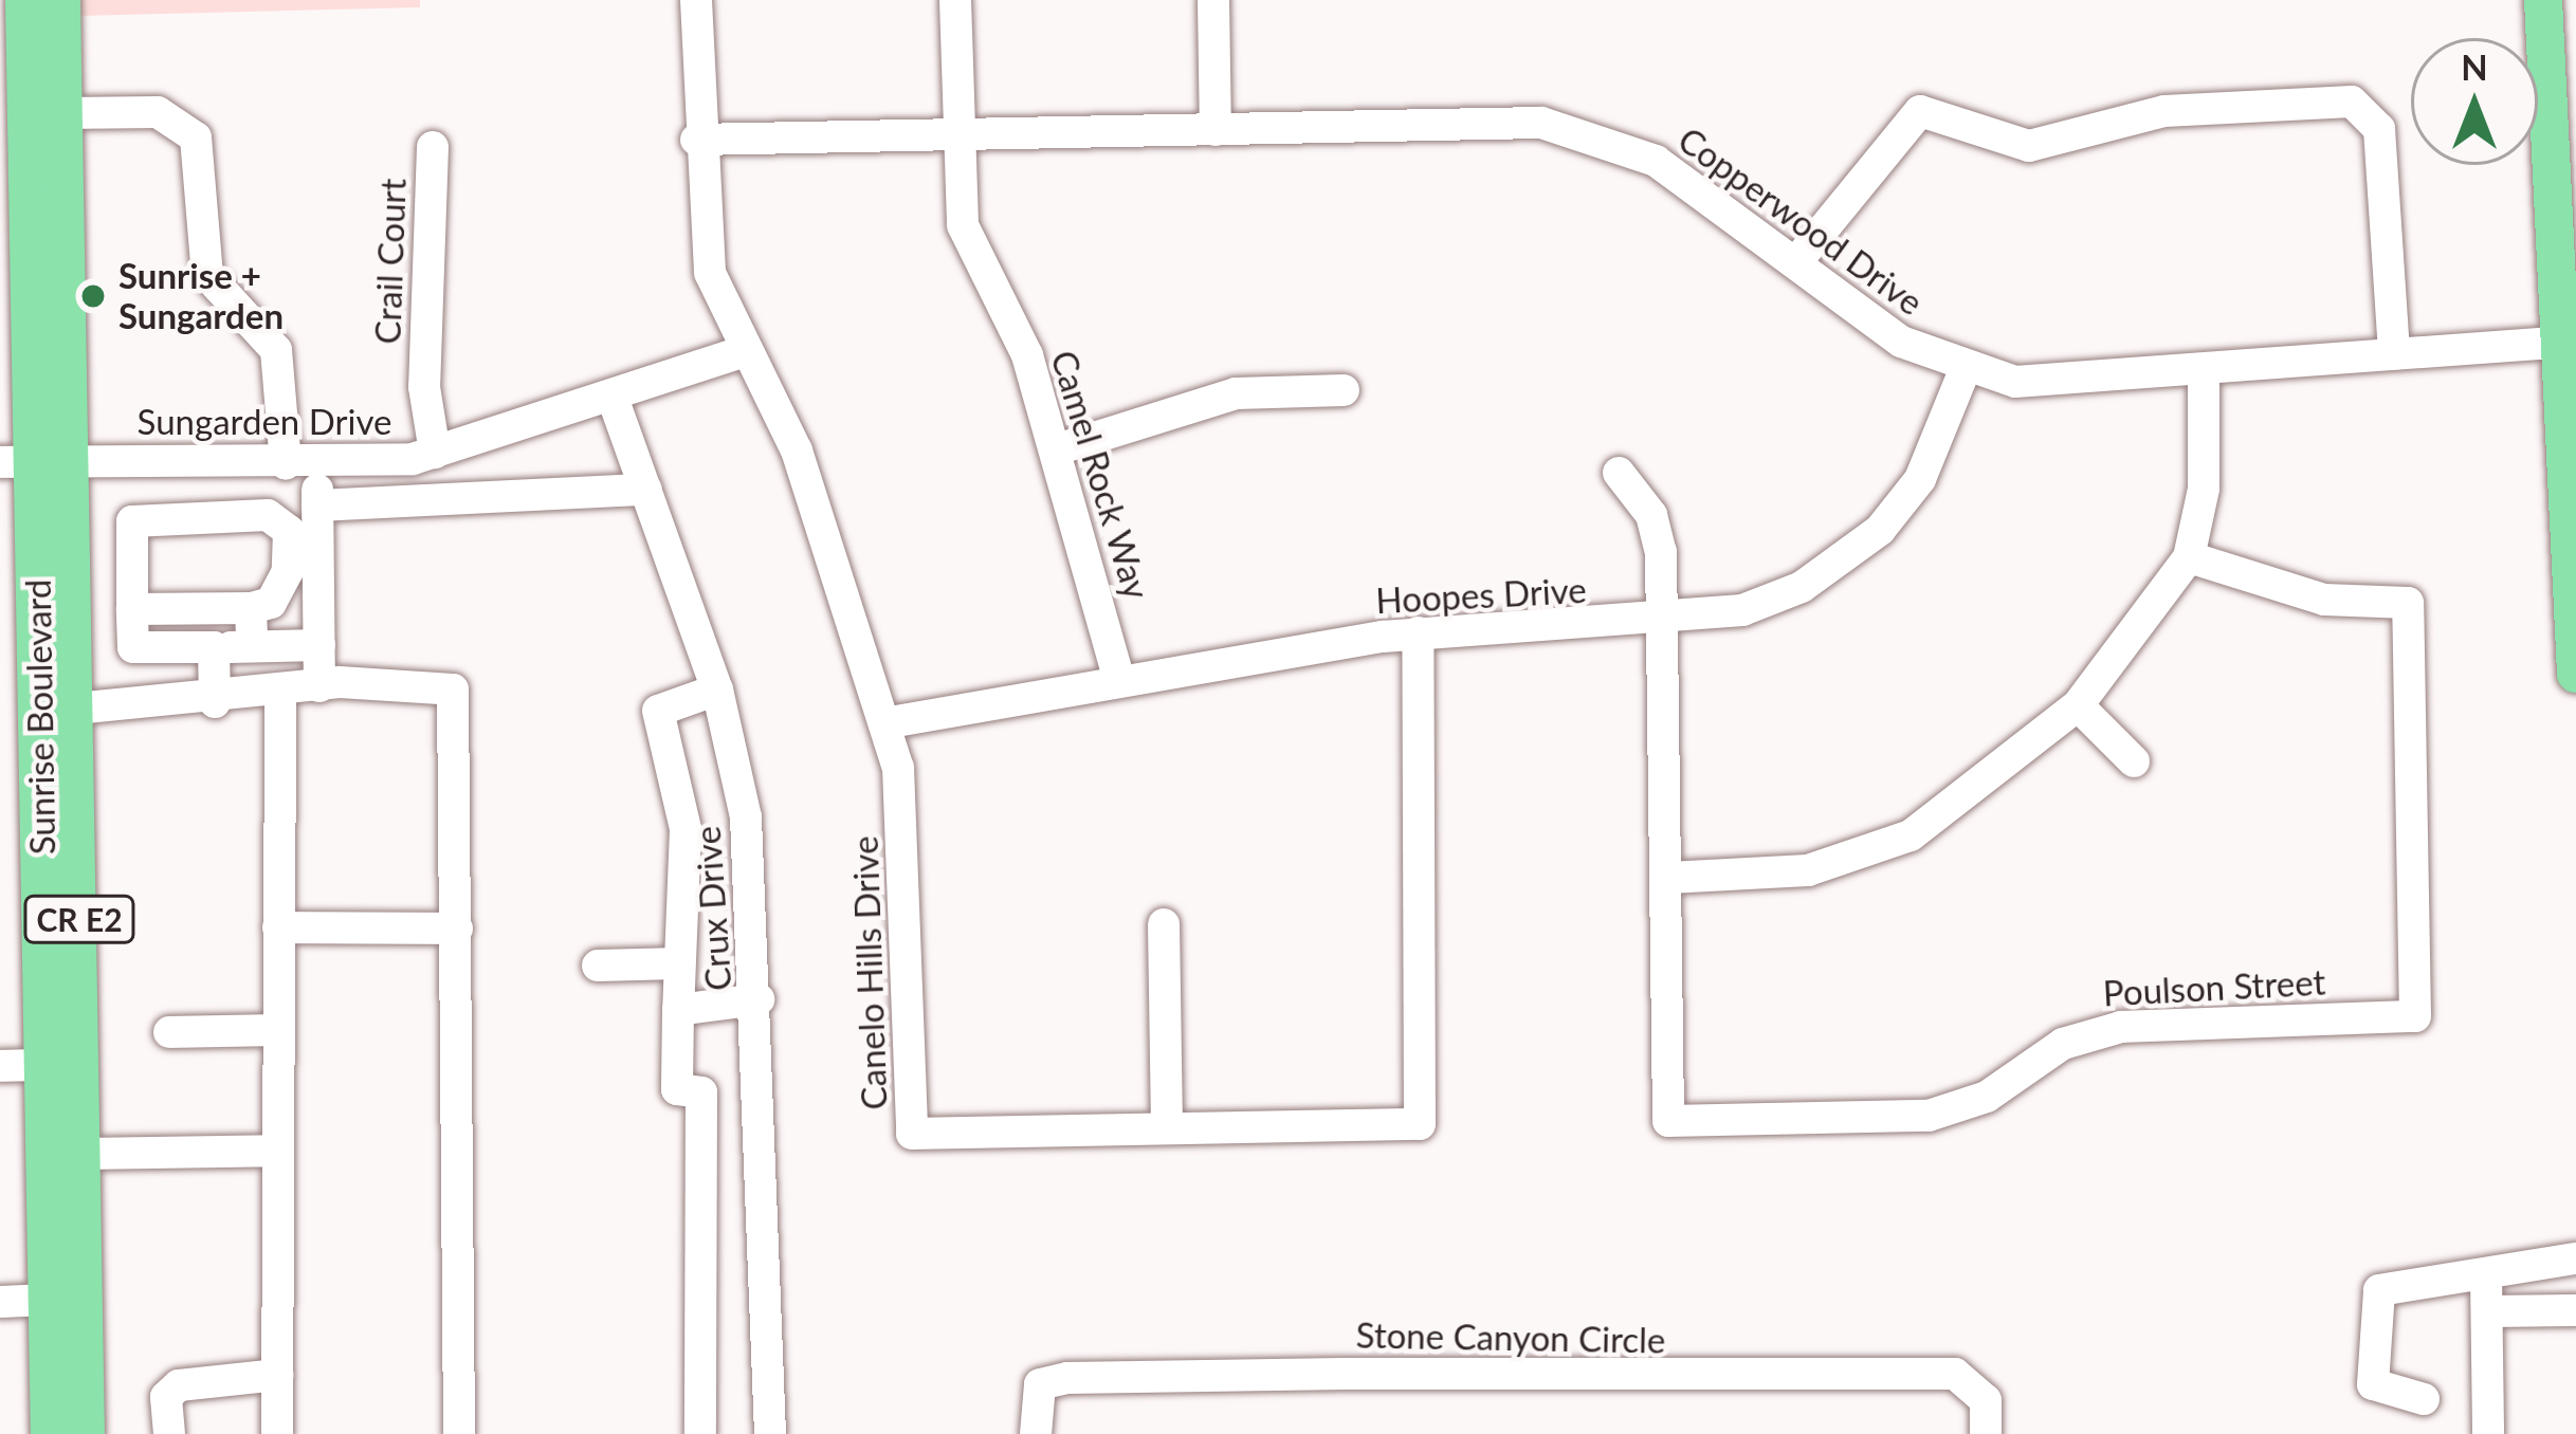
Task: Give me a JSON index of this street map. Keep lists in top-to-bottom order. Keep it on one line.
{"streets":{"main road":["Sunrise Boulevard","CR E2"],"street":["Copperwood Drive","Crail Court","Sungarden Drive","Camel Rock Way","Hoopes Drive","Crux Drive","Canelo Hills Drive","Poulson Street","Stone Canyon Circle"]},"crossings":[["Copperwood Drive","Camel Rock Way"],["Copperwood Drive","Hoopes Drive"],["Copperwood Drive","Canelo Hills Drive"],["Crail Court","Sungarden Drive"],["Sungarden Drive","Sunrise Boulevard"],["Sungarden Drive","Crux Drive"],["Sungarden Drive","Canelo Hills Drive"],["Camel Rock Way","Hoopes Drive"],["Hoopes Drive","Canelo Hills Drive"],["Hoopes Drive","Poulson Street"]],"places":["Sunrise + Sungarden"],"north":"top"}
